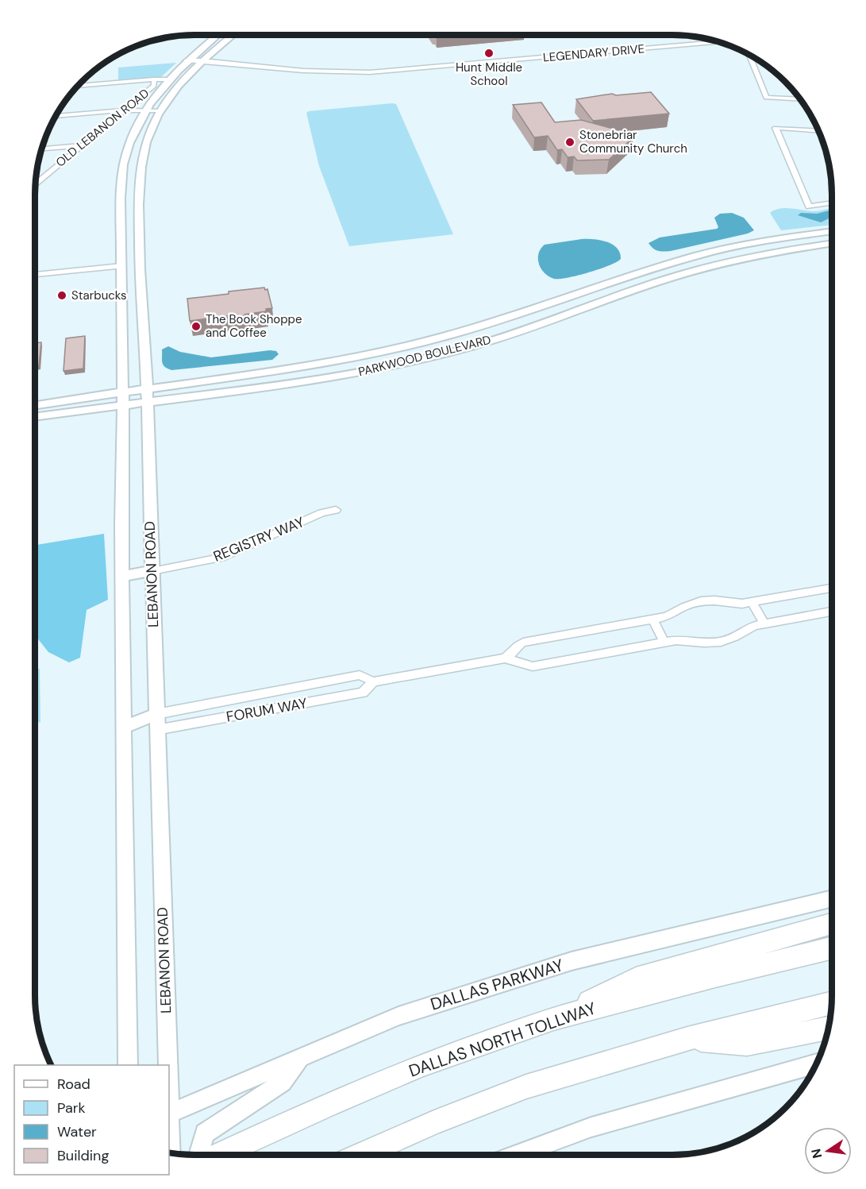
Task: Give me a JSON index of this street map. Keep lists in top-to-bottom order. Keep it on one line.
{"streets":{"highway":["DALLAS NORTH TOLLWAY"],"main road":["PARKWOOD BOULEVARD","LEBANON ROAD","DALLAS PARKWAY"],"street":["LEGENDARY DRIVE","OLD LEBANON ROAD","REGISTRY WAY","FORUM WAY"]},"crossings":[["LEGENDARY DRIVE","LEBANON ROAD"],["PARKWOOD BOULEVARD","LEBANON ROAD"],["REGISTRY WAY","LEBANON ROAD"],["LEBANON ROAD","FORUM WAY"],["LEBANON ROAD","DALLAS PARKWAY"]],"places":["Hunt Middle School","Stonebriar Community Church","Starbucks","The Book Shoppe and Coffee"],"legend":["Road","Park","Water","Building"],"north":"left"}
